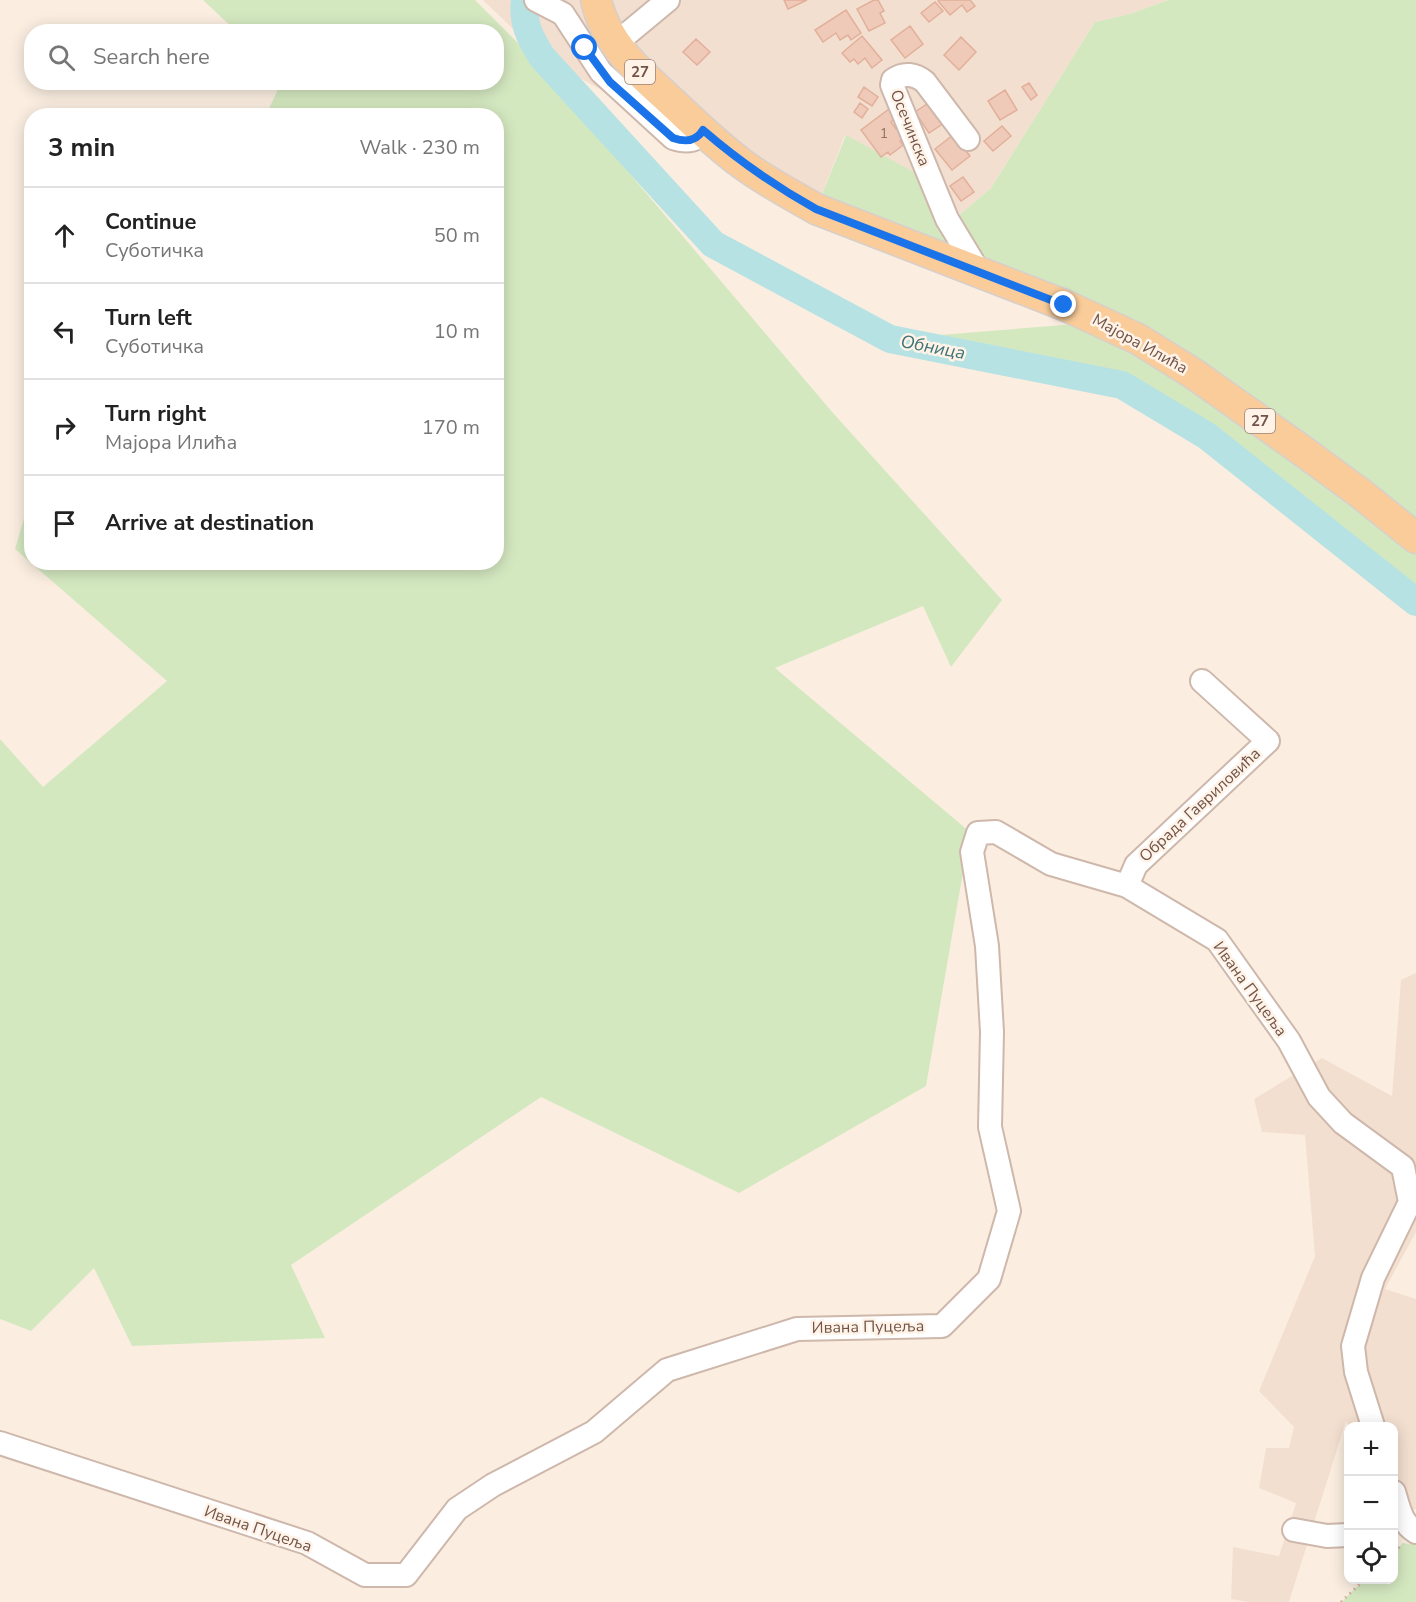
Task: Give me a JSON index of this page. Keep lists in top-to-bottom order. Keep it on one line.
{"streets":{"main road":["27","Мајора Илића"],"street":["Осечинска","Обрада Гавриловића","Ивана Пуцеља"]},"crossings":[["Осечинска","Мајора Илића"],["Обрада Гавриловића","Ивана Пуцеља"]],"water":["Обница"],"house_numbers":["1"],"page":{"search":"Search here","heading":["3 min","Walk · 230 m"],"list":[["Continue","Суботичка","50 m"],["Turn left","Суботичка","10 m"],["Turn right","Мајора Илића","170 m"],"Arrive at destination"],"map_buttons":["+","−"]}}
